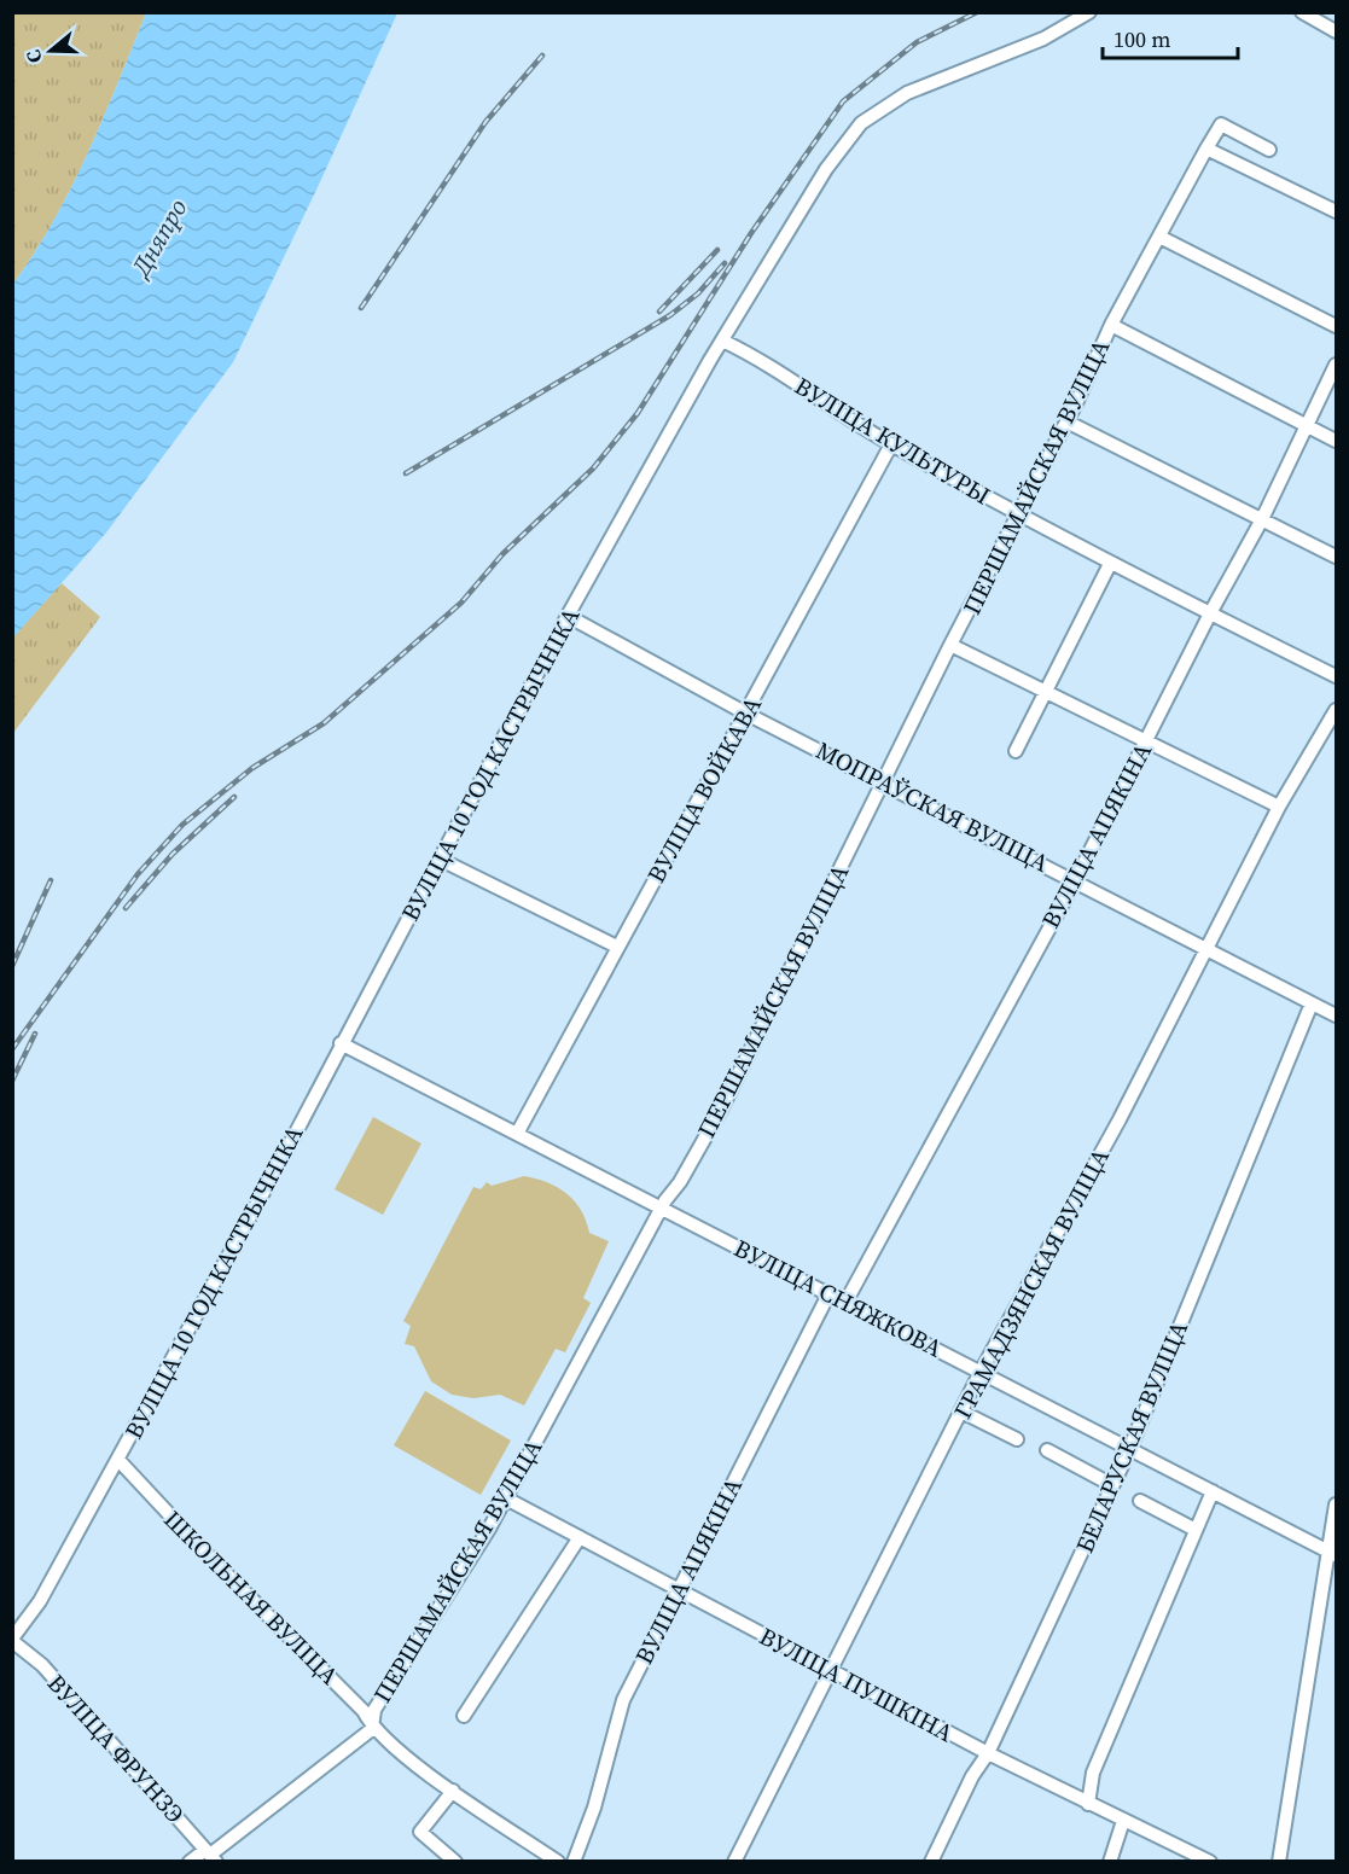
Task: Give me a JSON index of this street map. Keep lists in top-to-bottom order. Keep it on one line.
{"streets":{"street":["ВУЛІЦА КУЛЬТУРЫ","ПЕРШАМАЙСКАЯ ВУЛІЦА","ВУЛІЦА 10 ГОД КАСТРЫЧНІКА","ВУЛІЦА ВОЙКАВА","МОПРАЎСКАЯ ВУЛІЦА","ВУЛІЦА АПЯКІНА","ГРАМАДЗЯНСКАЯ ВУЛІЦА","ВУЛІЦА СНЯЖКОВА","БЕЛАРУСКАЯ ВУЛІЦА","ШКОЛЬНАЯ ВУЛІЦА","ВУЛІЦА ПУШКІНА","ВУЛІЦА ФРУНЗЭ"]},"crossings":[["ВУЛІЦА КУЛЬТУРЫ","ПЕРШАМАЙСКАЯ ВУЛІЦА"],["ВУЛІЦА КУЛЬТУРЫ","ВУЛІЦА 10 ГОД КАСТРЫЧНІКА"],["ВУЛІЦА КУЛЬТУРЫ","ВУЛІЦА ВОЙКАВА"],["ВУЛІЦА КУЛЬТУРЫ","ВУЛІЦА АПЯКІНА"],["ПЕРШАМАЙСКАЯ ВУЛІЦА","МОПРАЎСКАЯ ВУЛІЦА"],["ПЕРШАМАЙСКАЯ ВУЛІЦА","ВУЛІЦА СНЯЖКОВА"],["ПЕРШАМАЙСКАЯ ВУЛІЦА","ШКОЛЬНАЯ ВУЛІЦА"],["ПЕРШАМАЙСКАЯ ВУЛІЦА","ВУЛІЦА ПУШКІНА"],["ПЕРШАМАЙСКАЯ ВУЛІЦА","ВУЛІЦА ФРУНЗЭ"],["ВУЛІЦА 10 ГОД КАСТРЫЧНІКА","МОПРАЎСКАЯ ВУЛІЦА"],["ВУЛІЦА 10 ГОД КАСТРЫЧНІКА","ВУЛІЦА СНЯЖКОВА"],["ВУЛІЦА 10 ГОД КАСТРЫЧНІКА","ШКОЛЬНАЯ ВУЛІЦА"],["ВУЛІЦА 10 ГОД КАСТРЫЧНІКА","ВУЛІЦА ФРУНЗЭ"],["ВУЛІЦА ВОЙКАВА","МОПРАЎСКАЯ ВУЛІЦА"],["ВУЛІЦА ВОЙКАВА","ВУЛІЦА СНЯЖКОВА"],["МОПРАЎСКАЯ ВУЛІЦА","ВУЛІЦА АПЯКІНА"],["МОПРАЎСКАЯ ВУЛІЦА","ГРАМАДЗЯНСКАЯ ВУЛІЦА"],["МОПРАЎСКАЯ ВУЛІЦА","БЕЛАРУСКАЯ ВУЛІЦА"],["ВУЛІЦА АПЯКІНА","ВУЛІЦА СНЯЖКОВА"],["ВУЛІЦА АПЯКІНА","ВУЛІЦА ПУШКІНА"],["ГРАМАДЗЯНСКАЯ ВУЛІЦА","ВУЛІЦА СНЯЖКОВА"],["ГРАМАДЗЯНСКАЯ ВУЛІЦА","ВУЛІЦА ПУШКІНА"],["ВУЛІЦА СНЯЖКОВА","БЕЛАРУСКАЯ ВУЛІЦА"],["БЕЛАРУСКАЯ ВУЛІЦА","ВУЛІЦА ПУШКІНА"]],"water":["Дняпро"],"scale_bar":"100 m","north":"left"}
